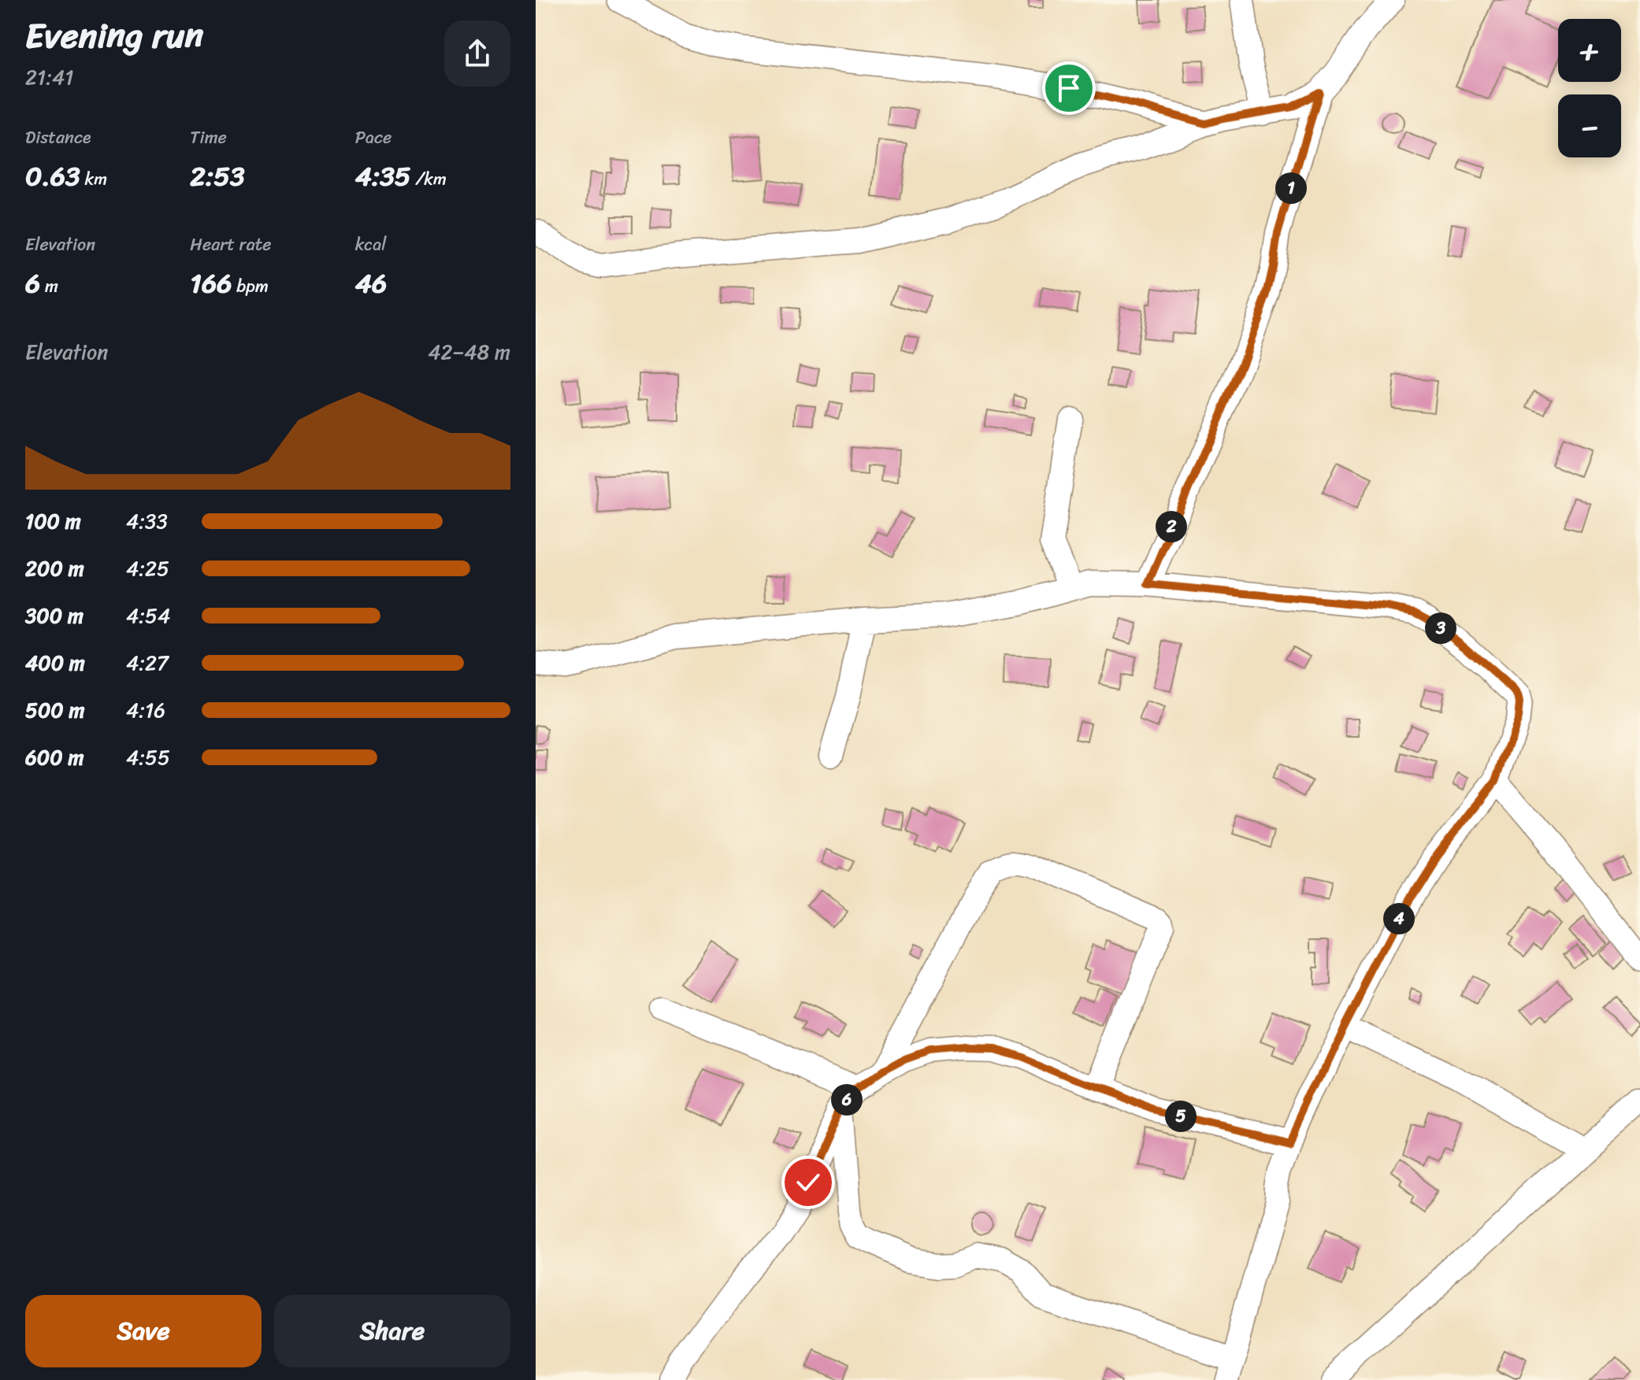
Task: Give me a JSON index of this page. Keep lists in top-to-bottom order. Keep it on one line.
{"page":{"heading":["Evening run","21:41"],"map_buttons":["+","−"],"stats":[["Distance","0.63 km"],["Time","2:53"],["Pace","4:35 /km"],["Elevation","6 m"],["Heart rate","166 bpm"],["kcal","46"]],"pins":["1","2","3","4","6","5"],"chart":["Elevation","42–48 m"],"list":[{"name":"100 m","note":"4:33"},{"name":"200 m","note":"4:25"},{"name":"300 m","note":"4:54"},{"name":"400 m","note":"4:27"},{"name":"500 m","note":"4:16"},{"name":"600 m","note":"4:55"}],"buttons":["Save","Share"]}}
